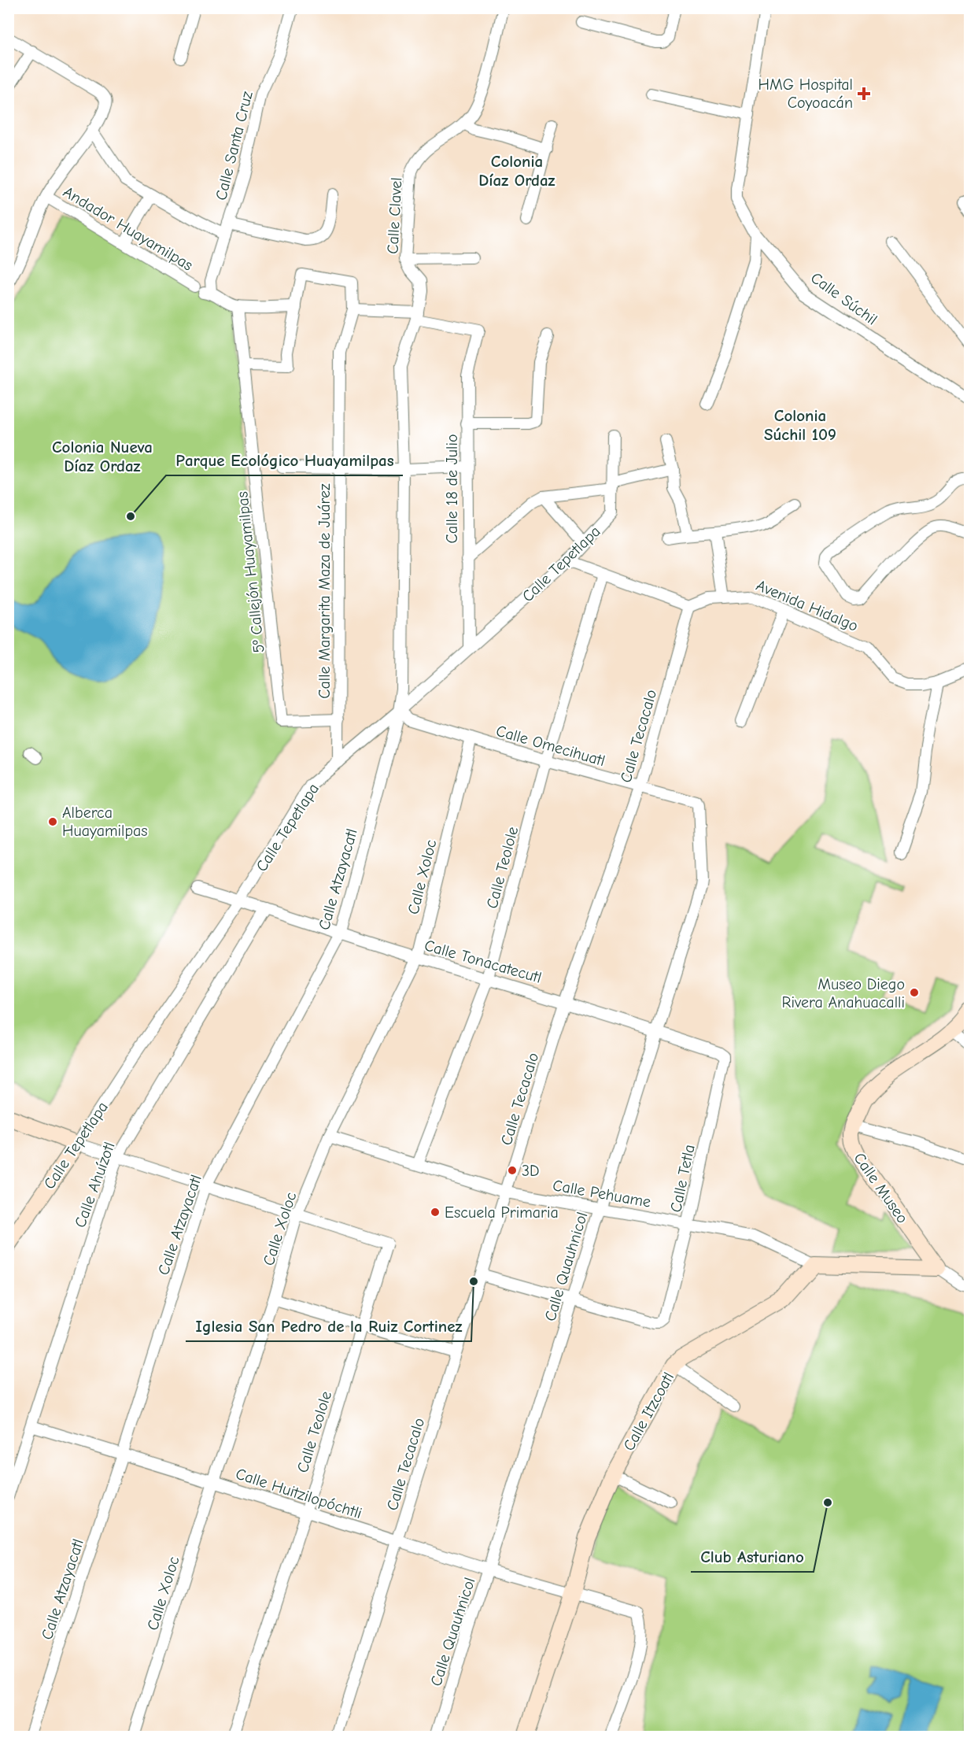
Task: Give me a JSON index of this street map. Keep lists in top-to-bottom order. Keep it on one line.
{"streets":{"street":["Calle Santa Cruz","Calle Clavel","Andador Huayamilpas","Calle Súchil","Calle 18 de Julio","Calle Tepetlapa","5º Callejón Huayamilpas","Calle Margarita Maza de Juárez","Avenida Hidalgo","Calle Tecacalo","Calle Omecihuatl","Calle Teolole","Calle Xoloc","Calle Atzayacatl","Calle Tonacatecutl","Calle Tetla","Calle Ahuízotl","Calle Museo","Calle Pehuame","Calle Quauhnicol","Calle Itzcoatl","Calle Huitzilopóchtli"]},"crossings":[["Calle Santa Cruz","5º Callejón Huayamilpas"],["Calle Clavel","Calle 18 de Julio"],["Calle Clavel","Calle Atzayacatl"],["Calle 18 de Julio","Calle Tepetlapa"],["Calle Tepetlapa","Calle Margarita Maza de Juárez"],["Calle Tepetlapa","Calle Omecihuatl"],["Calle Tepetlapa","Calle Atzayacatl"],["Calle Tepetlapa","Calle Tonacatecutl"],["5º Callejón Huayamilpas","Calle Margarita Maza de Juárez"],["Avenida Hidalgo","Calle Tecacalo"],["Calle Tecacalo","Calle Omecihuatl"],["Calle Tecacalo","Calle Tonacatecutl"],["Calle Tecacalo","Calle Pehuame"],["Calle Tecacalo","Calle Huitzilopóchtli"],["Calle Omecihuatl","Calle Teolole"],["Calle Omecihuatl","Calle Xoloc"],["Calle Omecihuatl","Calle Atzayacatl"],["Calle Omecihuatl","Calle Quauhnicol"],["Calle Teolole","Calle Xoloc"],["Calle Teolole","Calle Tonacatecutl"],["Calle Teolole","Calle Pehuame"],["Calle Teolole","Calle Huitzilopóchtli"],["Calle Xoloc","Calle Tonacatecutl"],["Calle Xoloc","Calle Pehuame"],["Calle Xoloc","Calle Huitzilopóchtli"],["Calle Atzayacatl","Calle Tonacatecutl"],["Calle Atzayacatl","Calle Huitzilopóchtli"],["Calle Tonacatecutl","Calle Tetla"],["Calle Tonacatecutl","Calle Ahuízotl"],["Calle Tonacatecutl","Calle Quauhnicol"],["Calle Tetla","Calle Pehuame"],["Calle Tetla","Calle Quauhnicol"],["Calle Ahuízotl","Calle Huitzilopóchtli"],["Calle Pehuame","Calle Quauhnicol"],["Calle Pehuame","Calle Itzcoatl"],["Calle Quauhnicol","Calle Huitzilopóchtli"],["Calle Itzcoatl","Calle Huitzilopóchtli"]],"districts":["Colonia Díaz Ordaz","Colonia Súchil 109","Colonia Nueva Díaz Ordaz"],"places":{"health":["HMG Hospital Coyoacán"],"other":["Parque Ecológico Huayamilpas","Alberca Huayamilpas","Museo Diego Rivera Anahuacalli","3D","Escuela Primaria","Iglesia San Pedro de la Ruiz Cortinez","Club Asturiano"]}}
